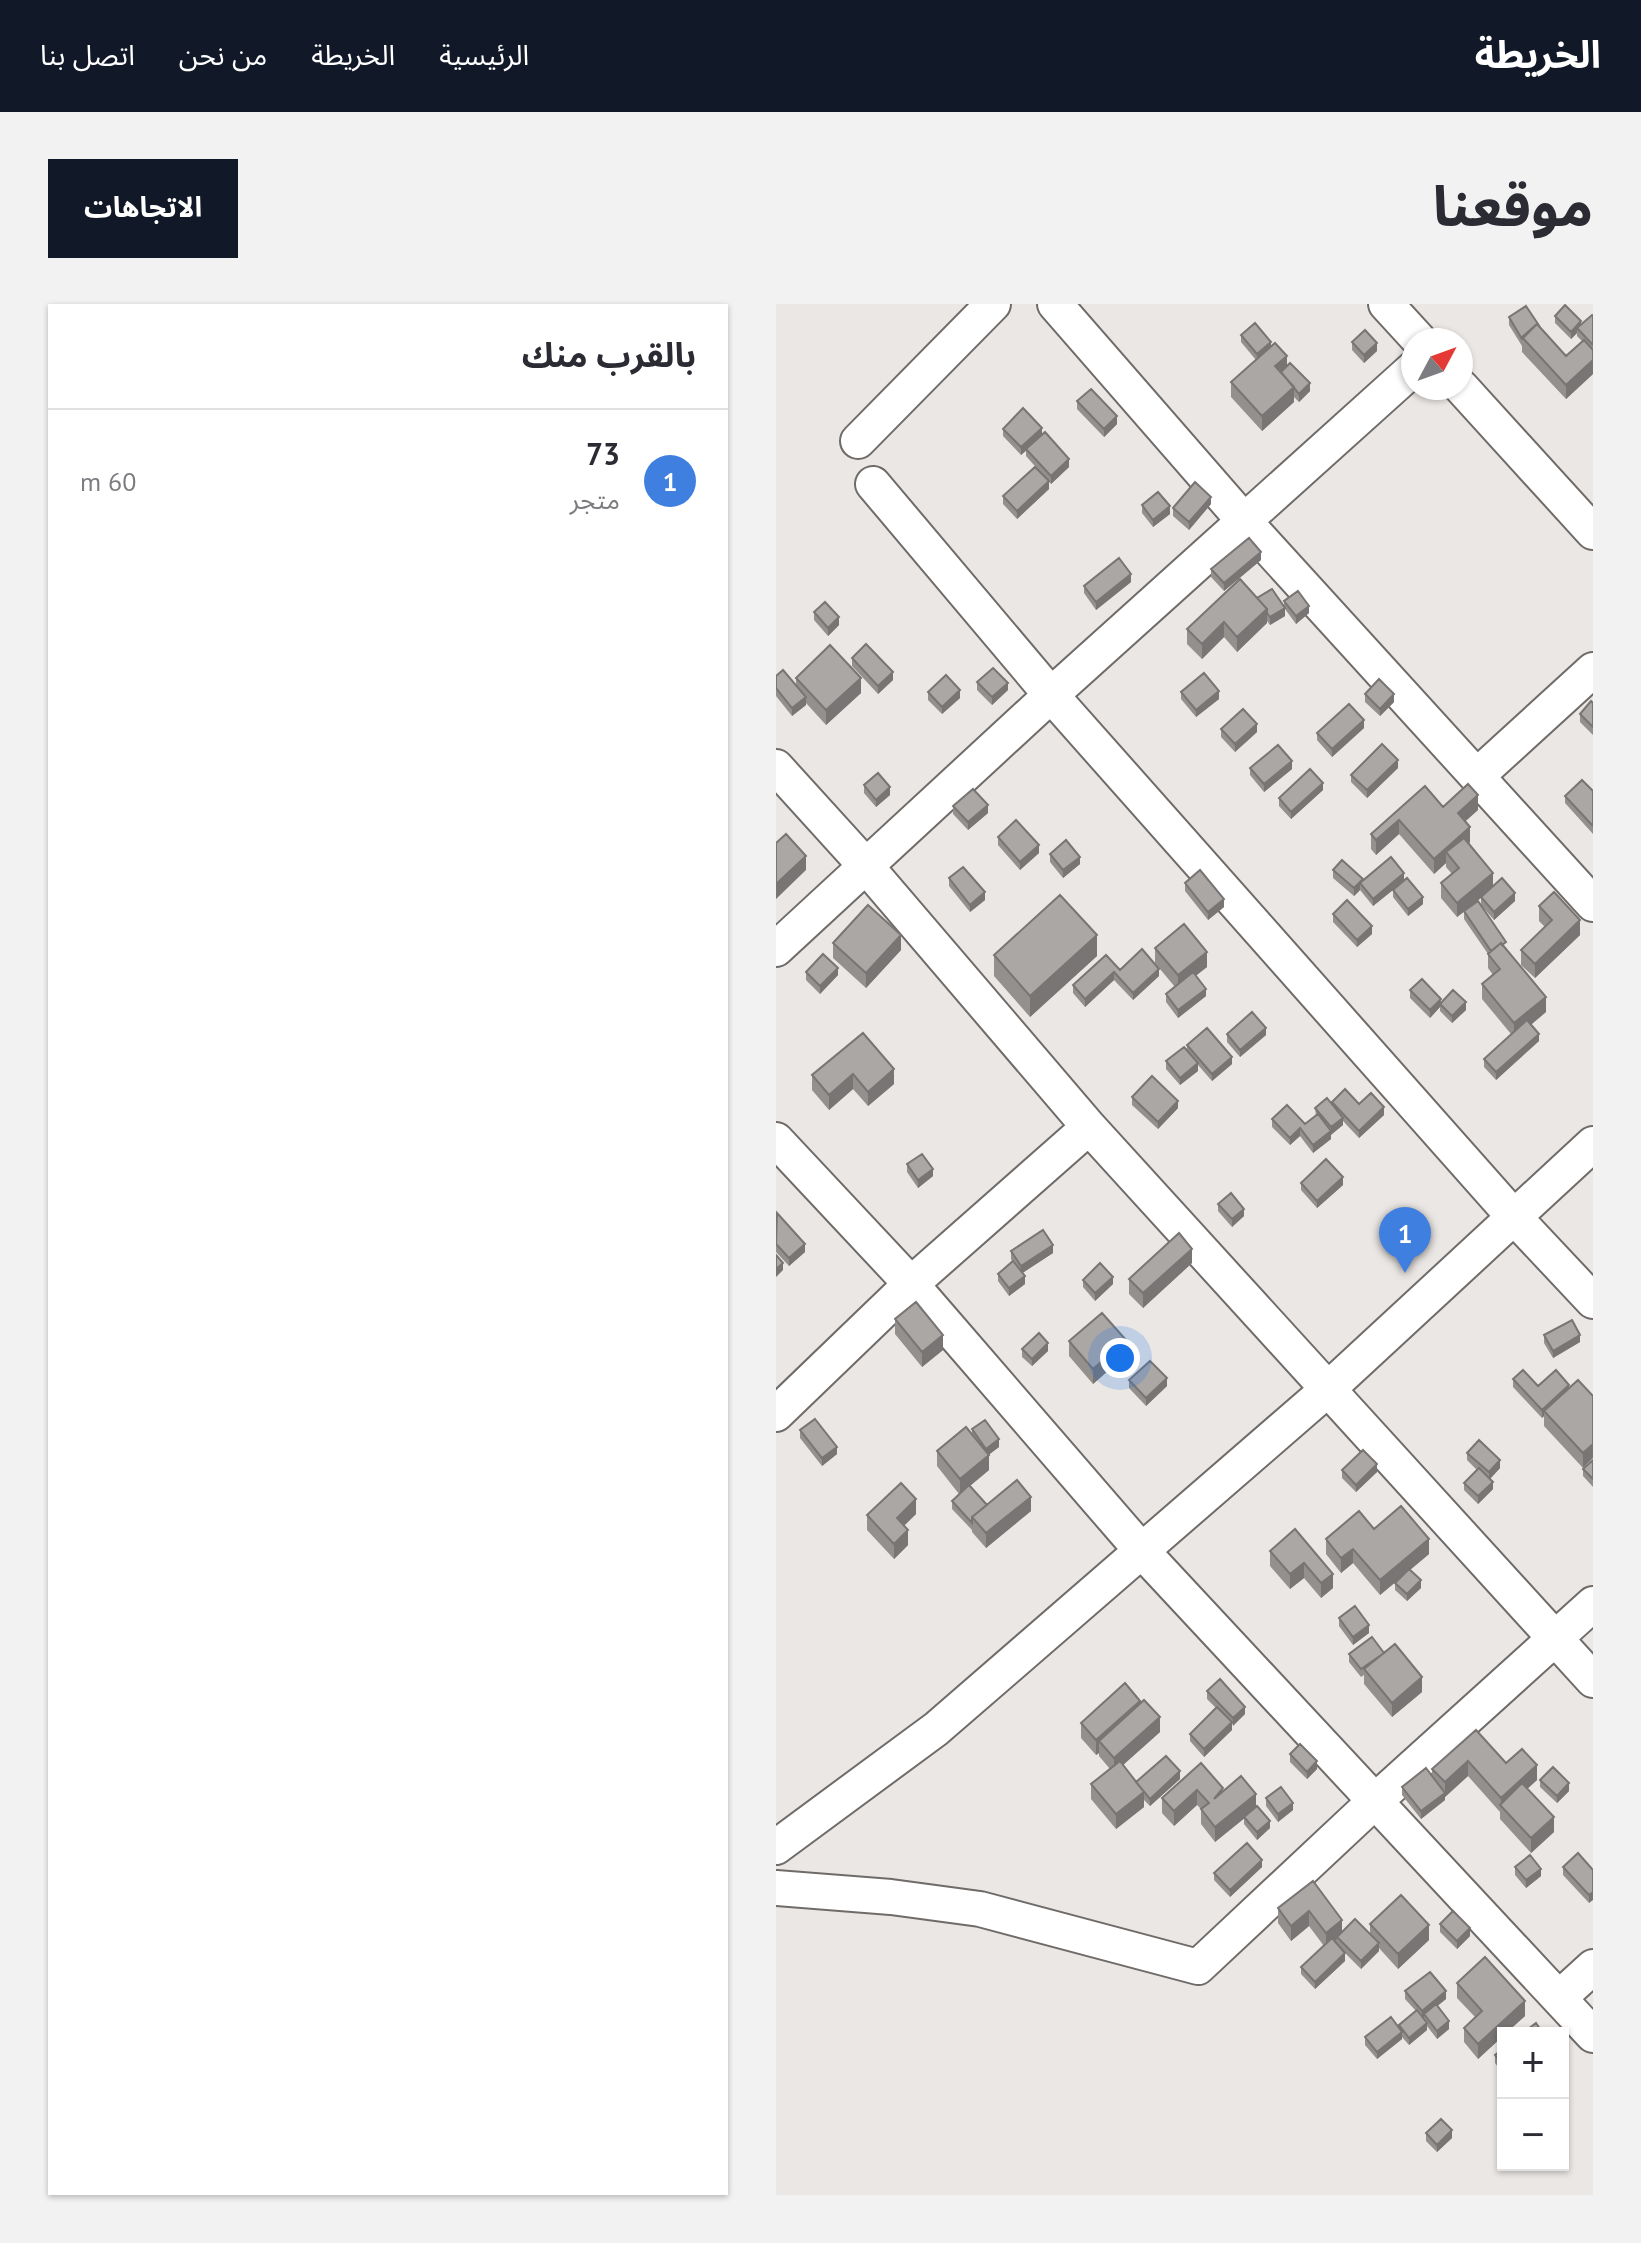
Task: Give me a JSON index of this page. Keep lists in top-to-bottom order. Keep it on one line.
{"north":"top right","page":{"header":"الخريطة","nav":["الرئيسية","الخريطة","من نحن","اتصل بنا"],"title":"موقعنا","buttons":"الاتجاهات","heading":"بالقرب منك","list":[{"mark":"1","name":"73","note":"متجر","value":"60 m"}],"pins":"1","map_buttons":["+","−"]}}
